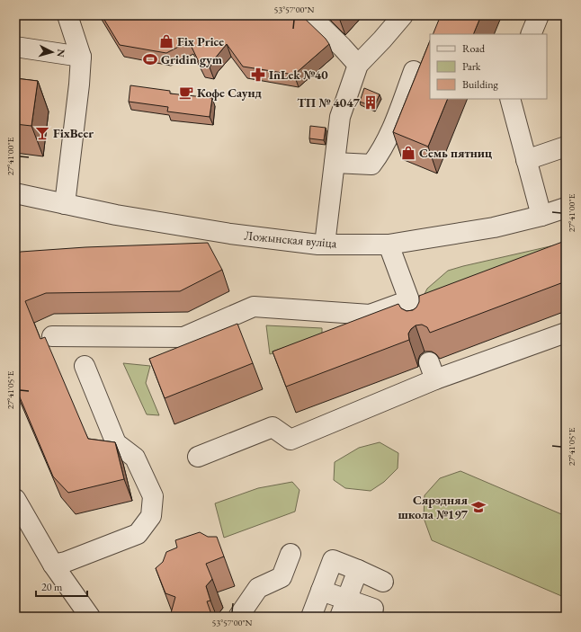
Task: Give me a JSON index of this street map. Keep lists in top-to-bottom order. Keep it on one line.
{"streets":{"street":["Ложынская вуліца"]},"places":{"shop":["Fix Price","Семь пятниц"],"sports":["Gridin gym"],"pharmacy":["InLek №40"],"cafe":["Кофе Саунд"],"building":["ТП № 4047"],"bar":["FixBeer"],"school or university":["Сярэдняя школа №197"]},"legend":["Road","Park","Building"],"scale_bar":"20 m","north":"right","coordinates":["53°57'00\"N","27°41'00\"E","27°41'05\"E"]}
